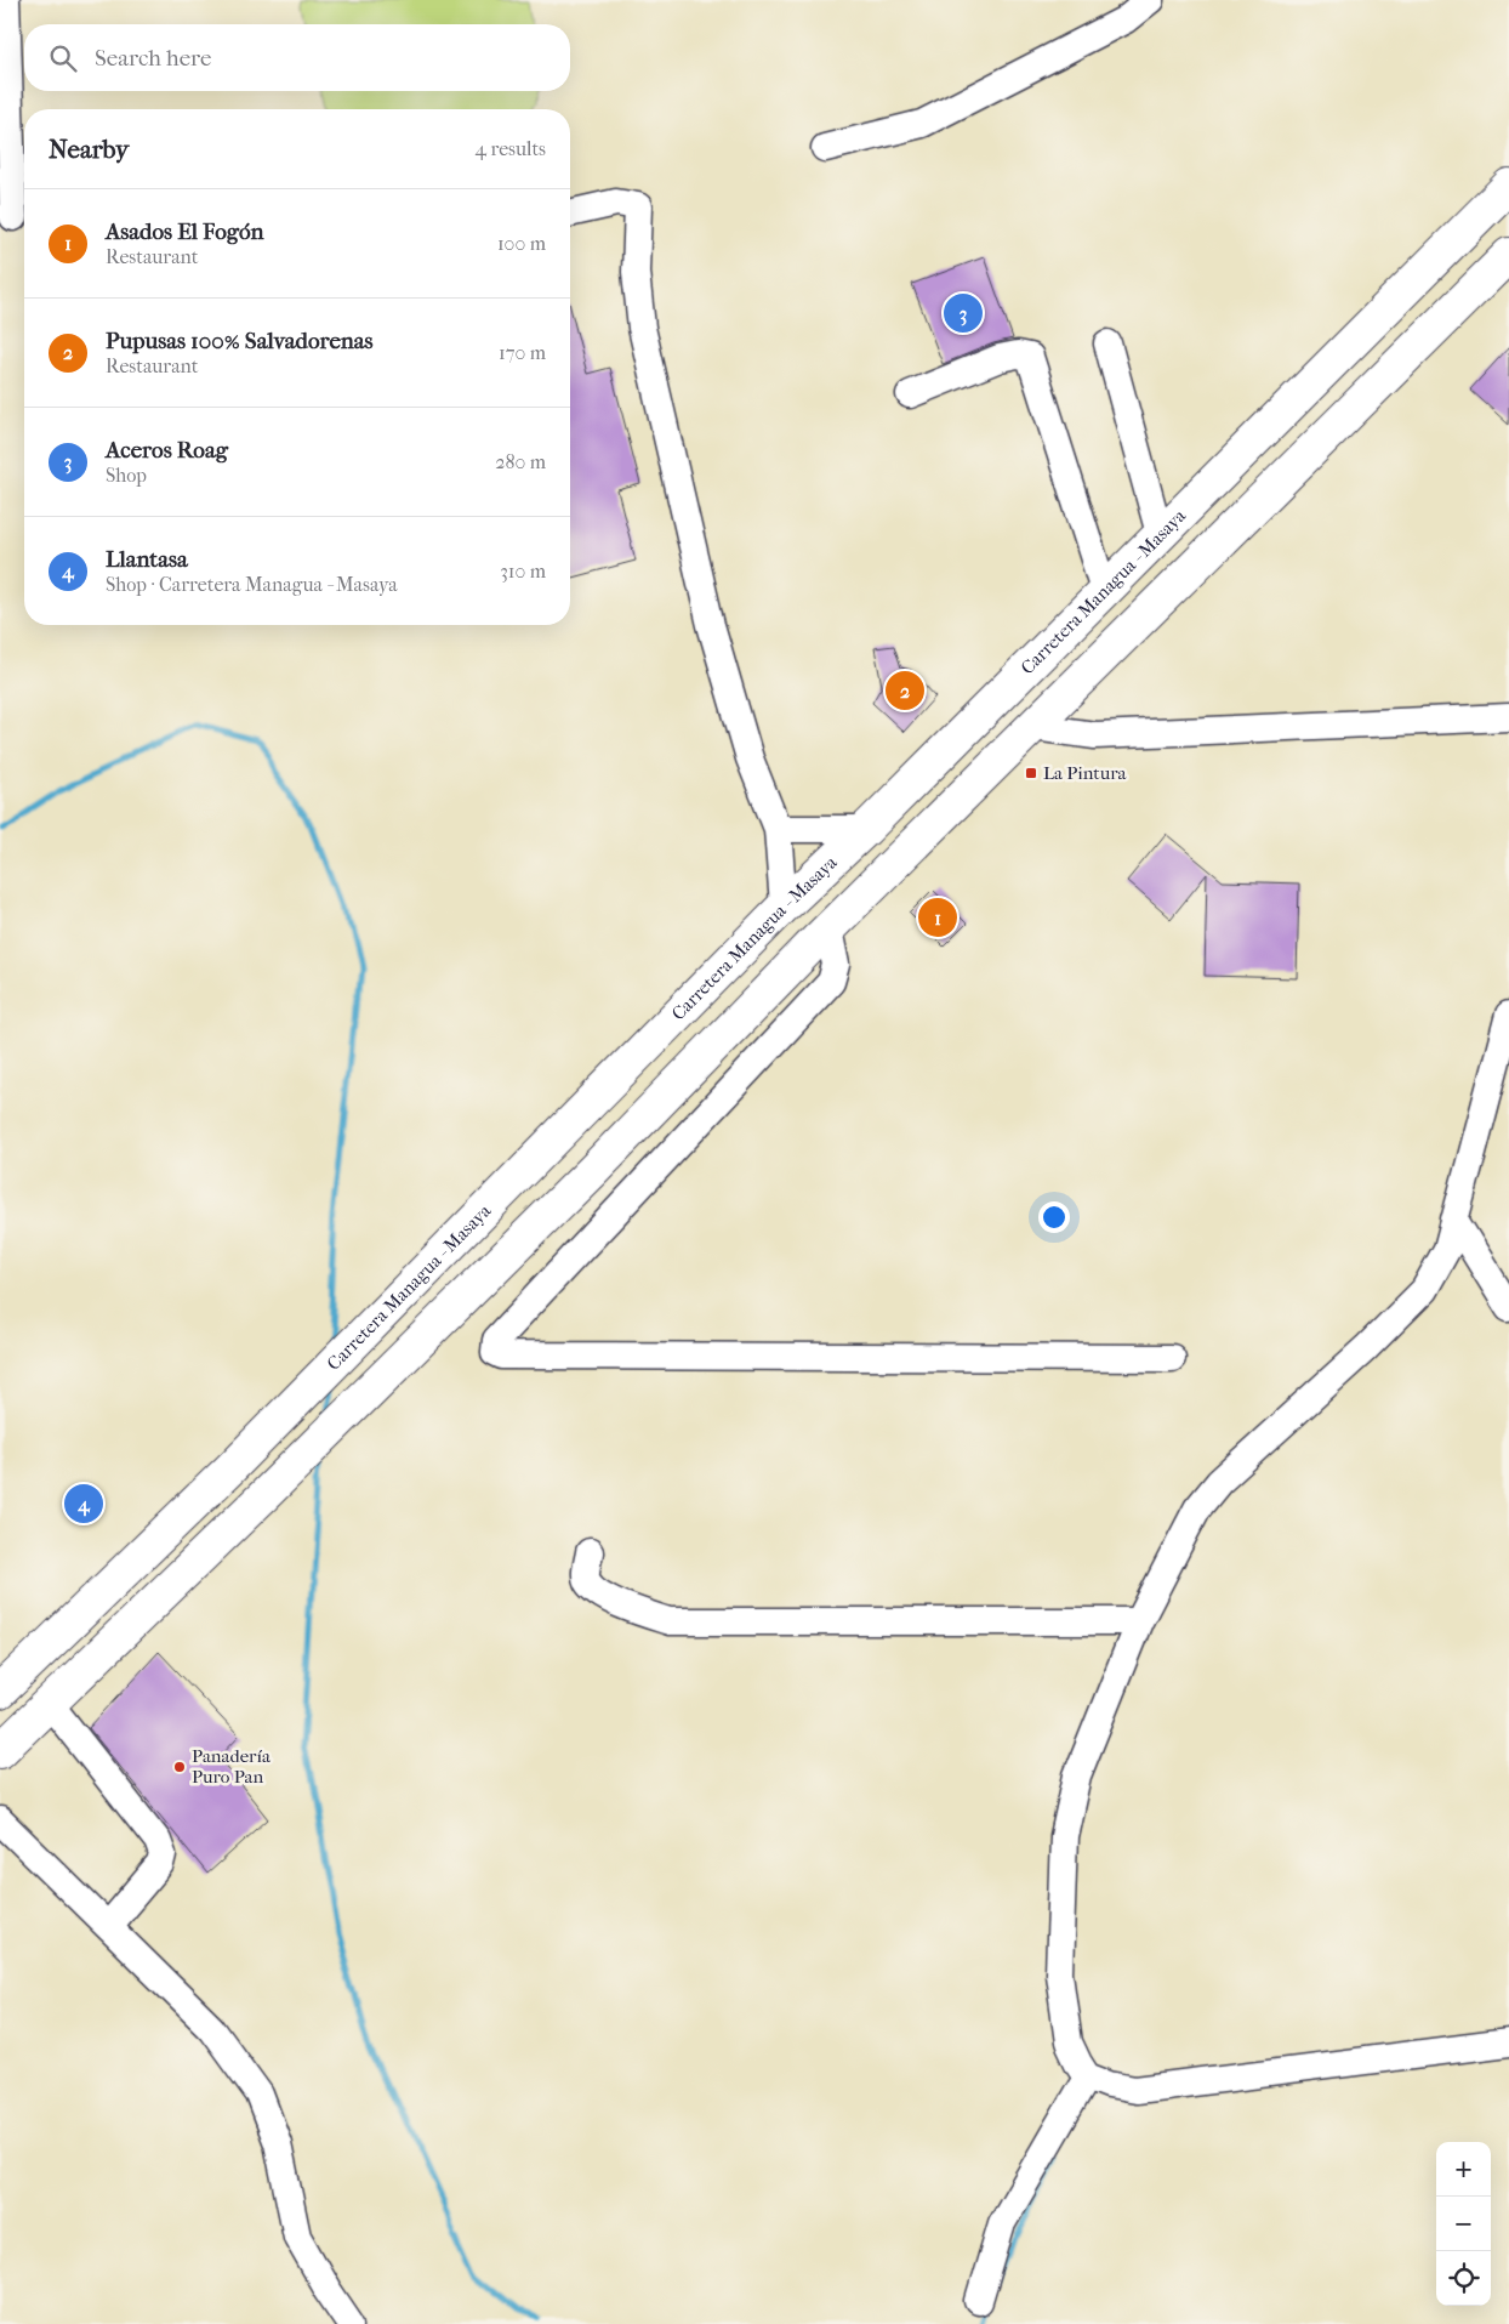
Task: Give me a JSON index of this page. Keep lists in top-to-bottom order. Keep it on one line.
{"streets":{"highway":["Carretera Managua - Masaya"]},"places":{"transit":["La Pintura"],"other":["Panadería Puro Pan"]},"page":{"search":"Search here","heading":["Nearby","4 results"],"list":[{"mark":"1","name":"Asados El Fogón","note":"Restaurant","value":"100 m"},{"mark":"2","name":"Pupusas 100% Salvadorenas","note":"Restaurant","value":"170 m"},{"mark":"3","name":"Aceros Roag","note":"Shop","value":"280 m"},{"mark":"4","name":"Llantasa","note":"Shop · Carretera Managua - Masaya","value":"310 m"}],"pins":["3","2","1","4"],"map_buttons":["+","−"]}}
